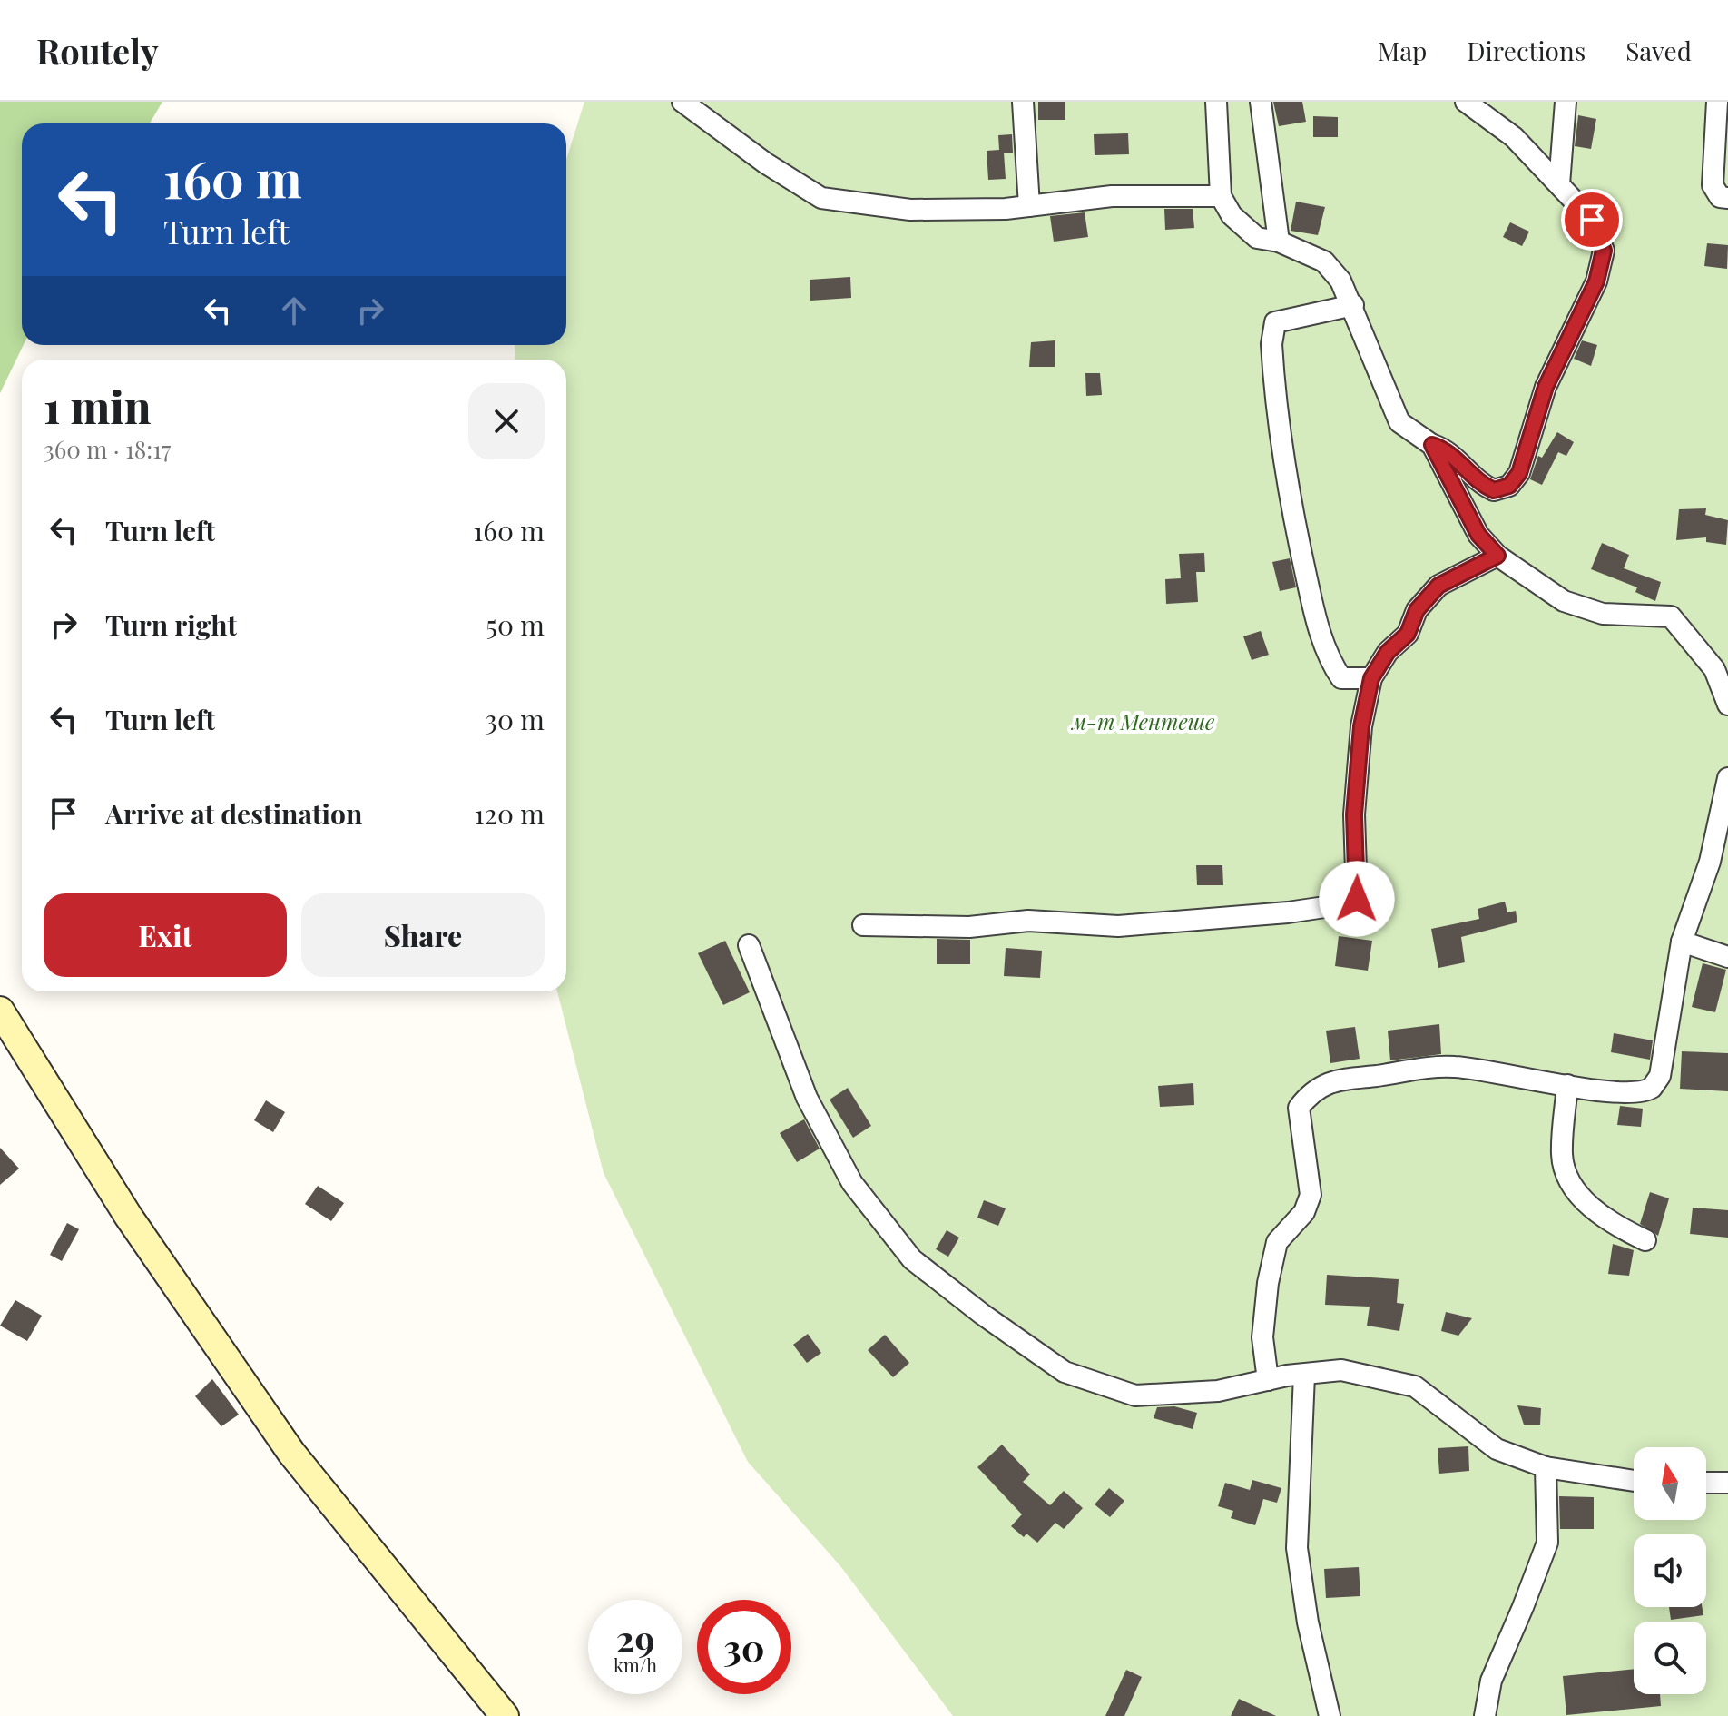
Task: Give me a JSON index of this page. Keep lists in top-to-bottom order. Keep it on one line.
{"parks":["м-т Ментeше"],"north":"top","page":{"header":"Routely","nav":["Map","Directions","Saved"],"turn":["160 m","Turn left"],"heading":["1 min","360 m · 18:17"],"list":[{"name":"Turn left","value":"160 m"},{"name":"Turn right","value":"50 m"},{"name":"Turn left","value":"30 m"},{"name":"Arrive at destination","value":"120 m"}],"buttons":["Exit","Share"],"speed":"29 km/h","limit":"30"}}
